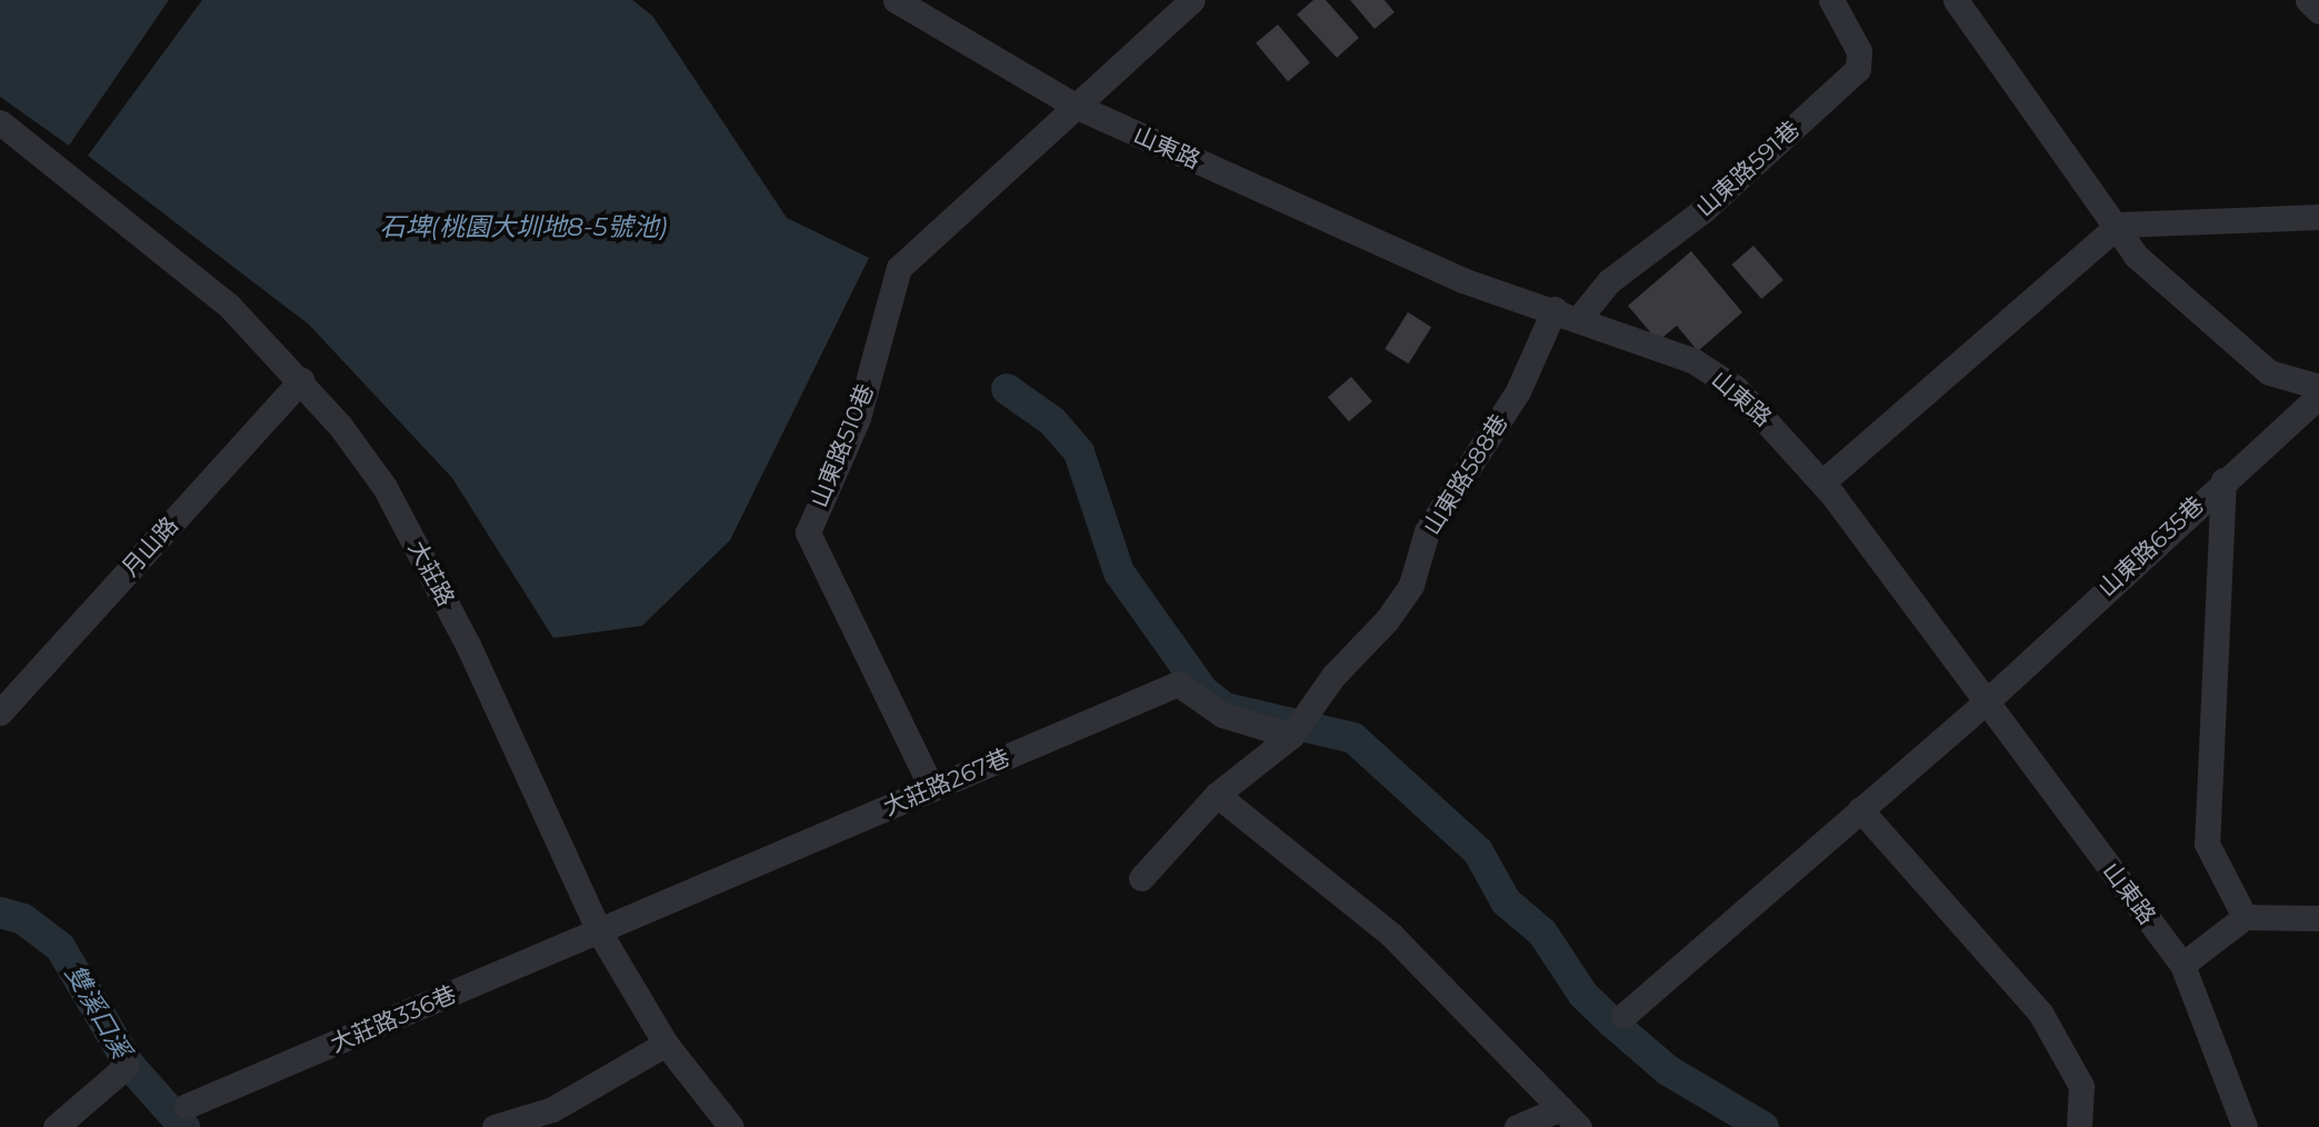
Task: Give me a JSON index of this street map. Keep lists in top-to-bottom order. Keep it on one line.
{"streets":{"street":["山東路","山東路591巷","山東路510巷","山東路588巷","月山路","山東路635巷","大莊路","大莊路267巷","大莊路336巷"]},"crossings":[["山東路","山東路591巷"],["山東路","山東路510巷"],["山東路","山東路588巷"],["山東路","山東路635巷"],["山東路510巷","大莊路267巷"],["山東路588巷","大莊路267巷"],["月山路","大莊路"],["大莊路","大莊路267巷"],["大莊路","大莊路336巷"],["大莊路267巷","大莊路336巷"]],"water":["石埤(桃園大圳地8-5號池)","雙溪口溪"]}
